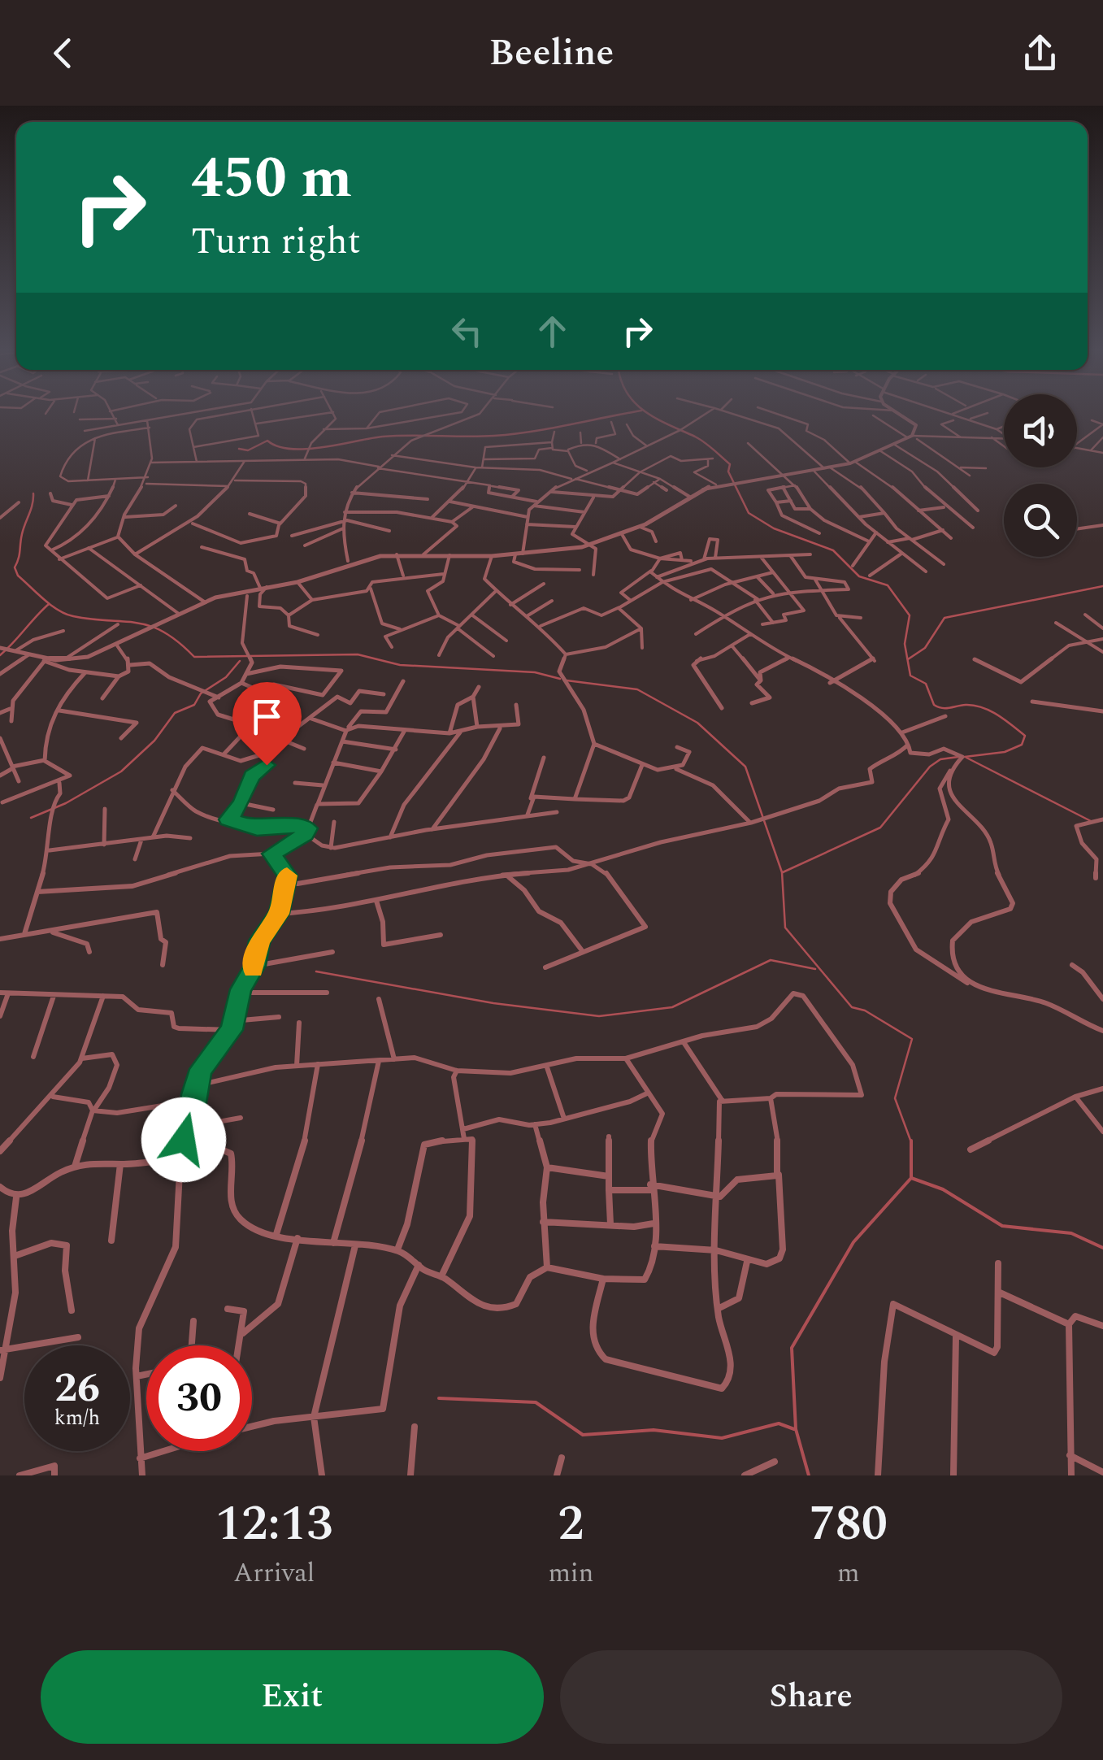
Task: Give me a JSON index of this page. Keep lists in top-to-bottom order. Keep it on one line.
{"page":{"header":"Beeline","turn":["450 m","Turn right"],"speed":"26 km/h","limit":"30","eta":["12:13","Arrival","2","min","780","m"],"buttons":["Exit","Share"]}}
